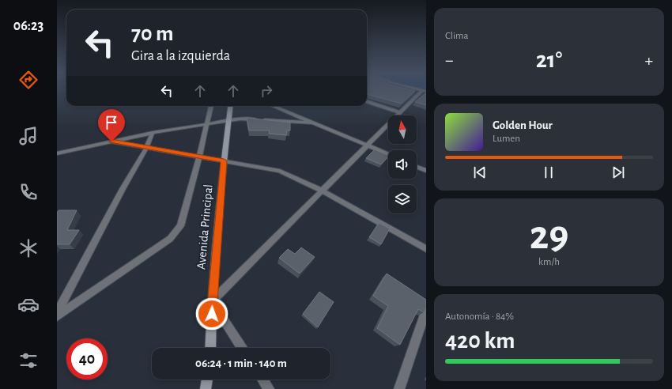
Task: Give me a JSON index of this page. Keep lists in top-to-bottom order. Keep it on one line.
{"streets":{"street":["Avenida Principal"]},"north":"top","page":{"tabs":"06:23","tile":["Clima",["29","km/h"],["Autonomía · 84%","420 km"]],"turn":["70 m","Gira a la izquierda"],"heat":["−","21°","+"],"song":["Golden Hour","Lumen"],"limit":"40","trip":"06:24 · 1 min · 140 m"}}
